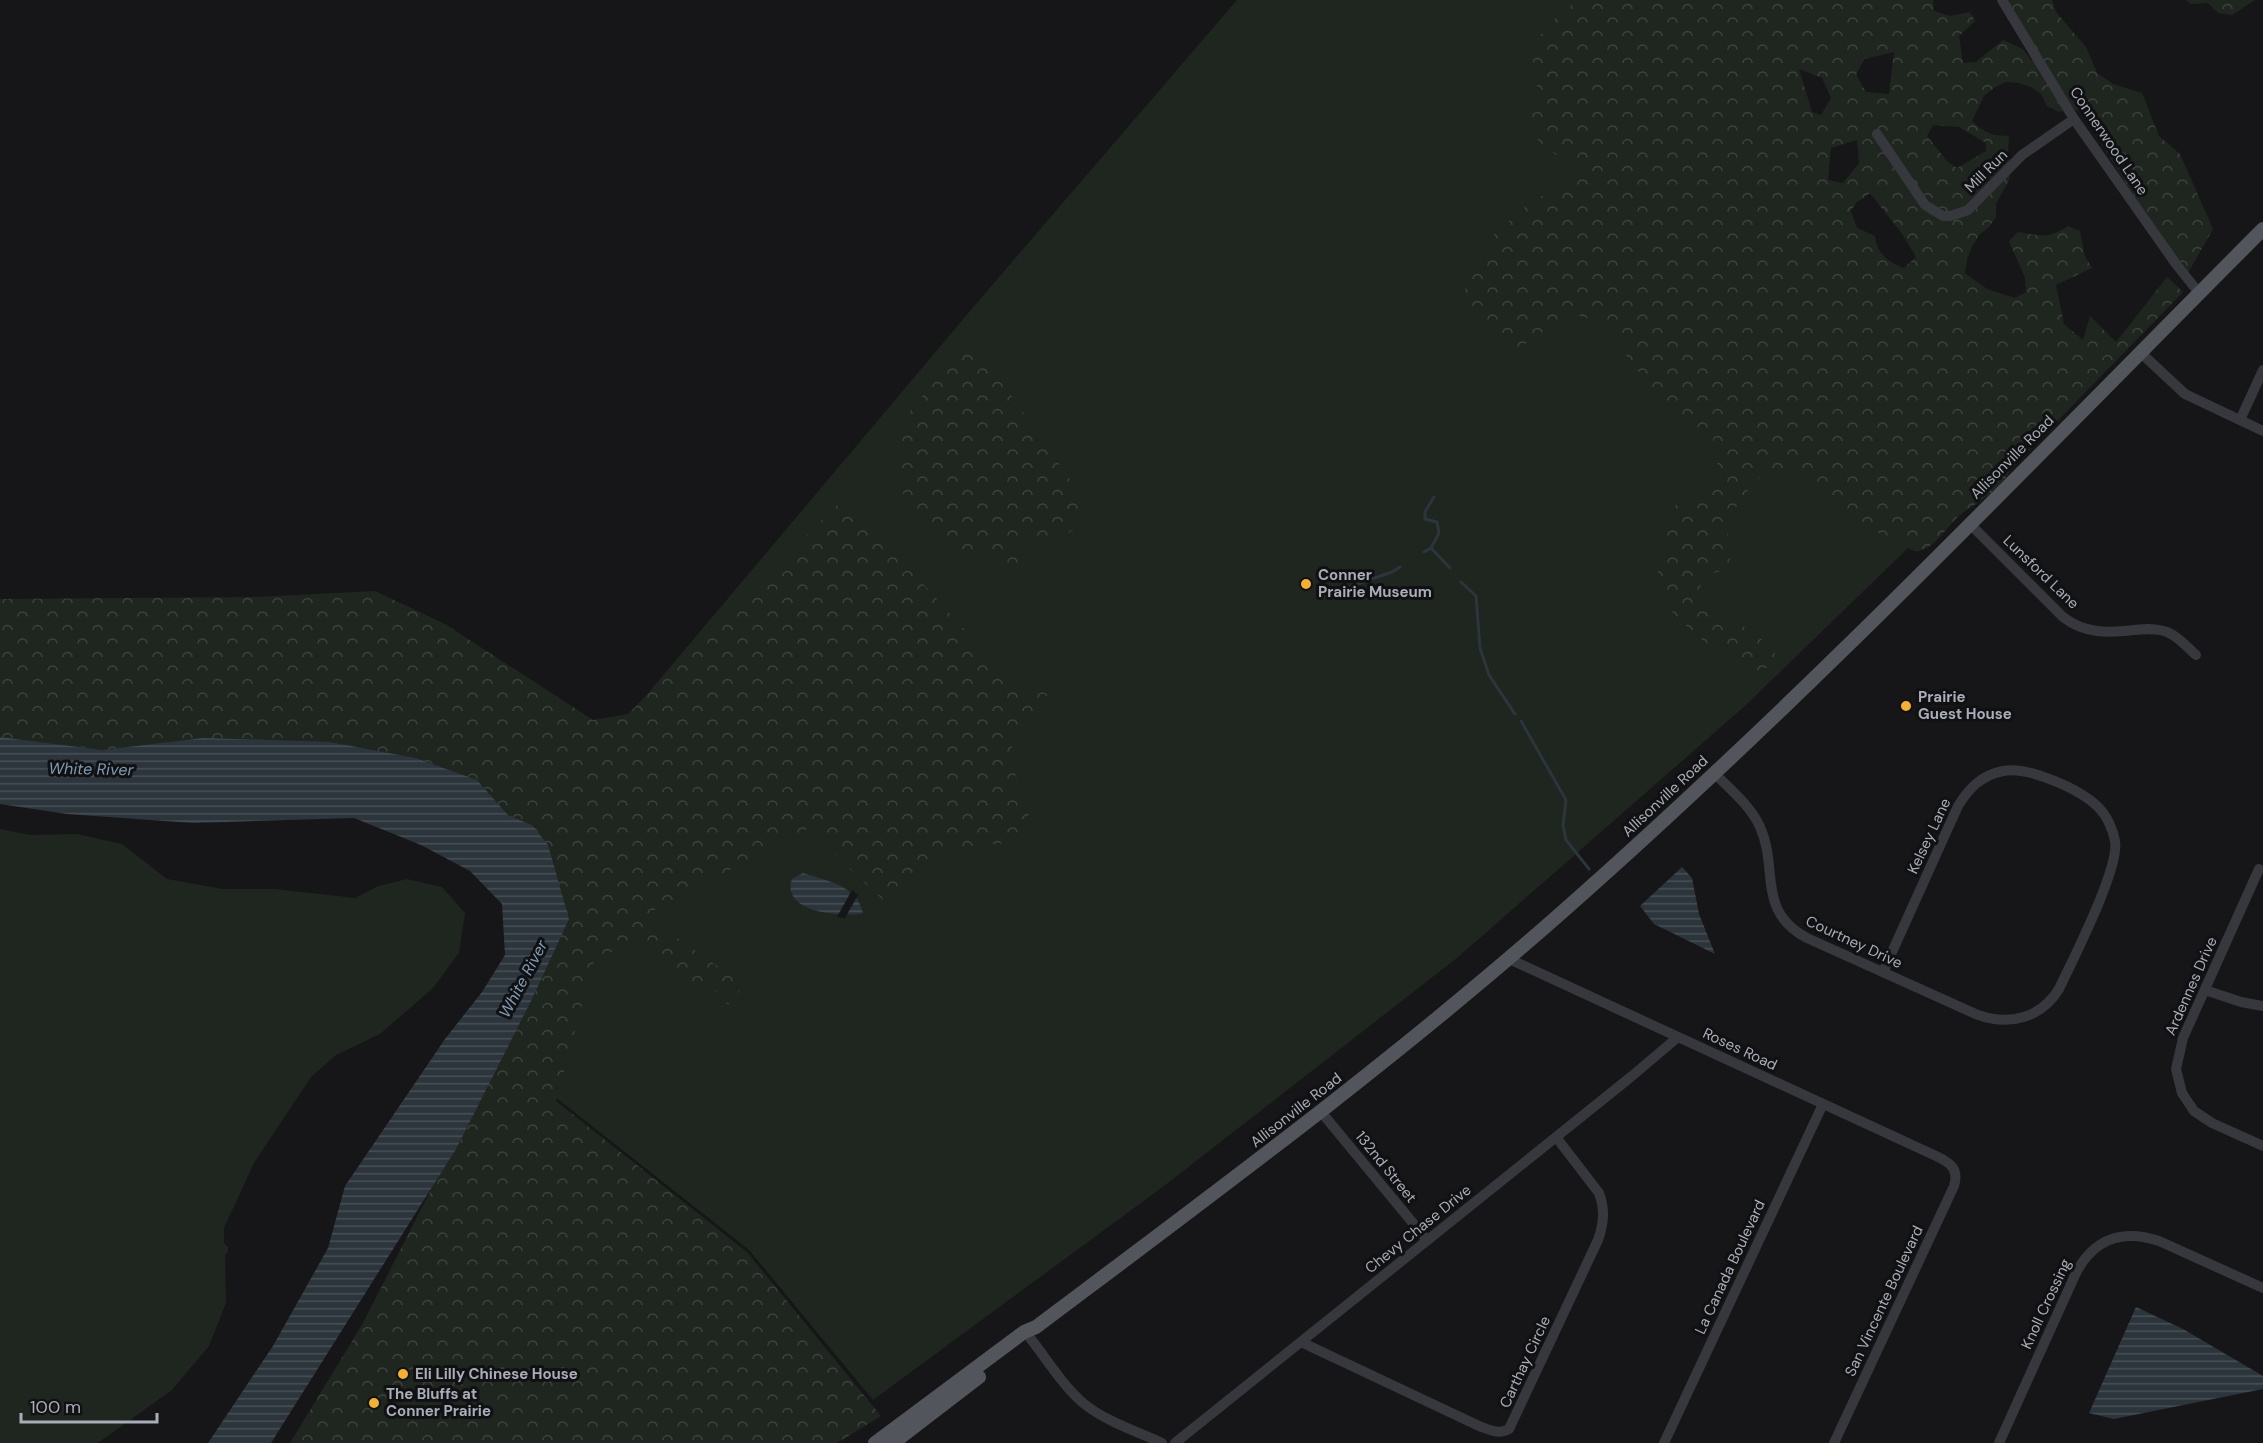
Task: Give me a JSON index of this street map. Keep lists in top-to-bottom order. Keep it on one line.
{"streets":{"main road":["Allisonville Road"],"street":["Connerwood Lane","Mill Run","Lunsford Lane","Kelsey Lane","Courtney Drive","Ardennes Drive","Roses Road","132nd Street","Chevy Chase Drive","La Canada Boulevard","San Vincente Boulevard","Knoll Crossing","Carthay Circle"]},"crossings":[["Connerwood Lane","Mill Run"],["Connerwood Lane","Allisonville Road"],["Allisonville Road","Lunsford Lane"],["Allisonville Road","Courtney Drive"],["Allisonville Road","Roses Road"],["Allisonville Road","132nd Street"],["Kelsey Lane","Courtney Drive"],["Roses Road","Chevy Chase Drive"],["Roses Road","La Canada Boulevard"],["Roses Road","San Vincente Boulevard"],["132nd Street","Chevy Chase Drive"],["Chevy Chase Drive","Carthay Circle"]],"water":["White River"],"places":["Conner Prairie Museum","Prairie Guest House","Eli Lilly Chinese House","The Bluffs at Conner Prairie"],"scale_bar":"100 m"}
